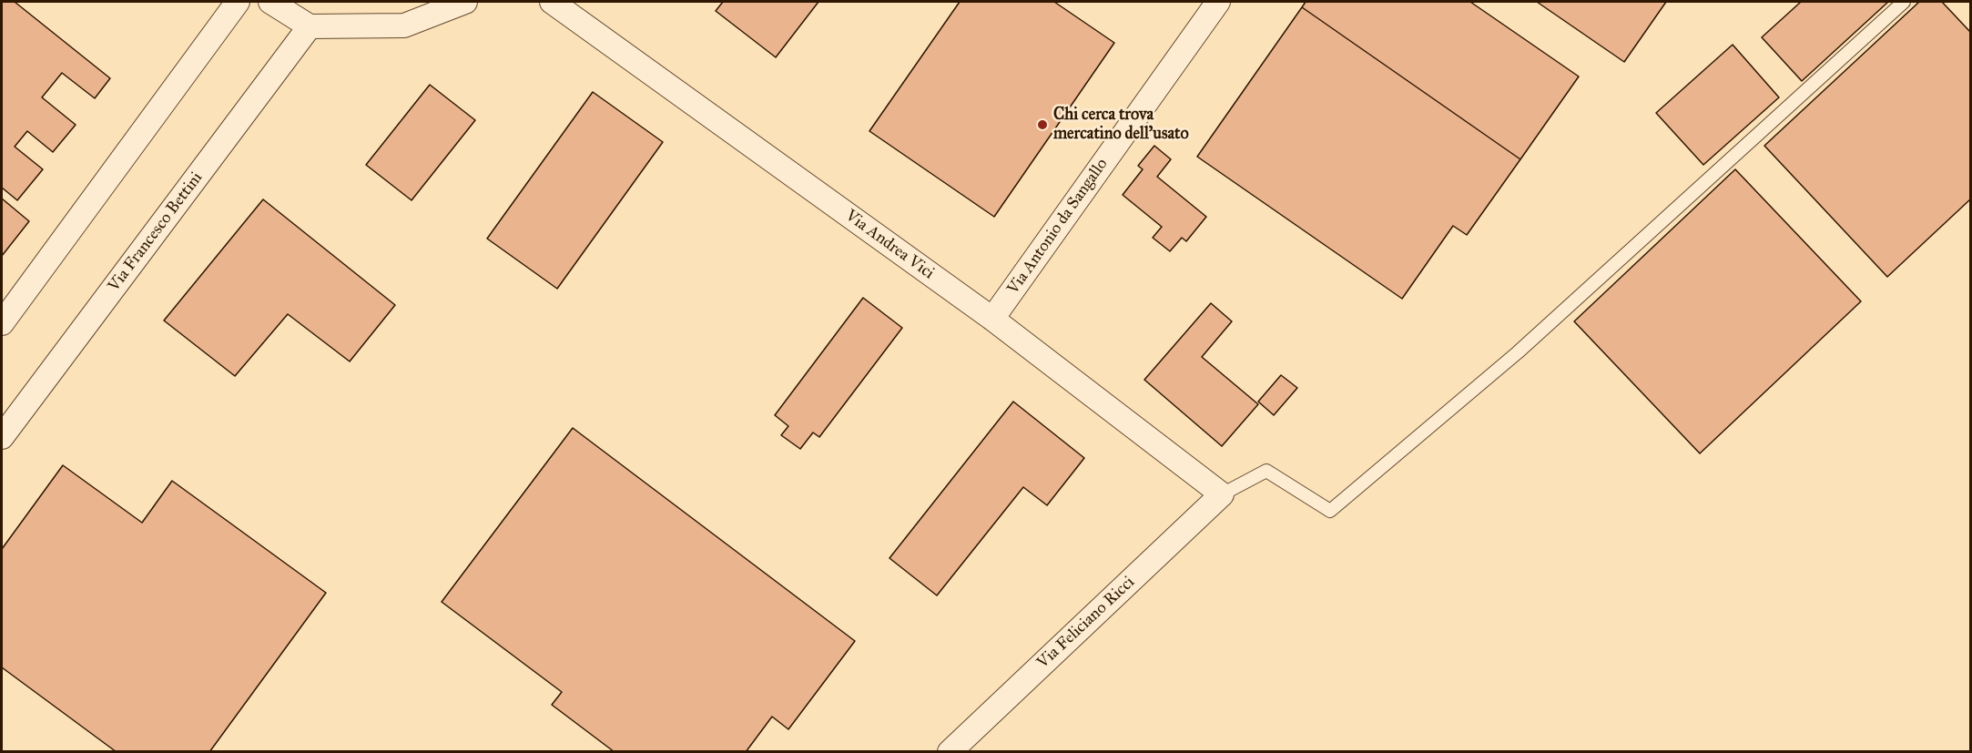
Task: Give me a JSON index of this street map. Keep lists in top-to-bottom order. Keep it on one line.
{"streets":{"street":["Via Antonio da Sangallo","Via Francesco Bettini","Via Andrea Vici","Via Feliciano Ricci"]},"crossings":[["Via Antonio da Sangallo","Via Andrea Vici"],["Via Andrea Vici","Via Feliciano Ricci"]],"places":["Chi cerca trova mercatino dell'usato"]}
